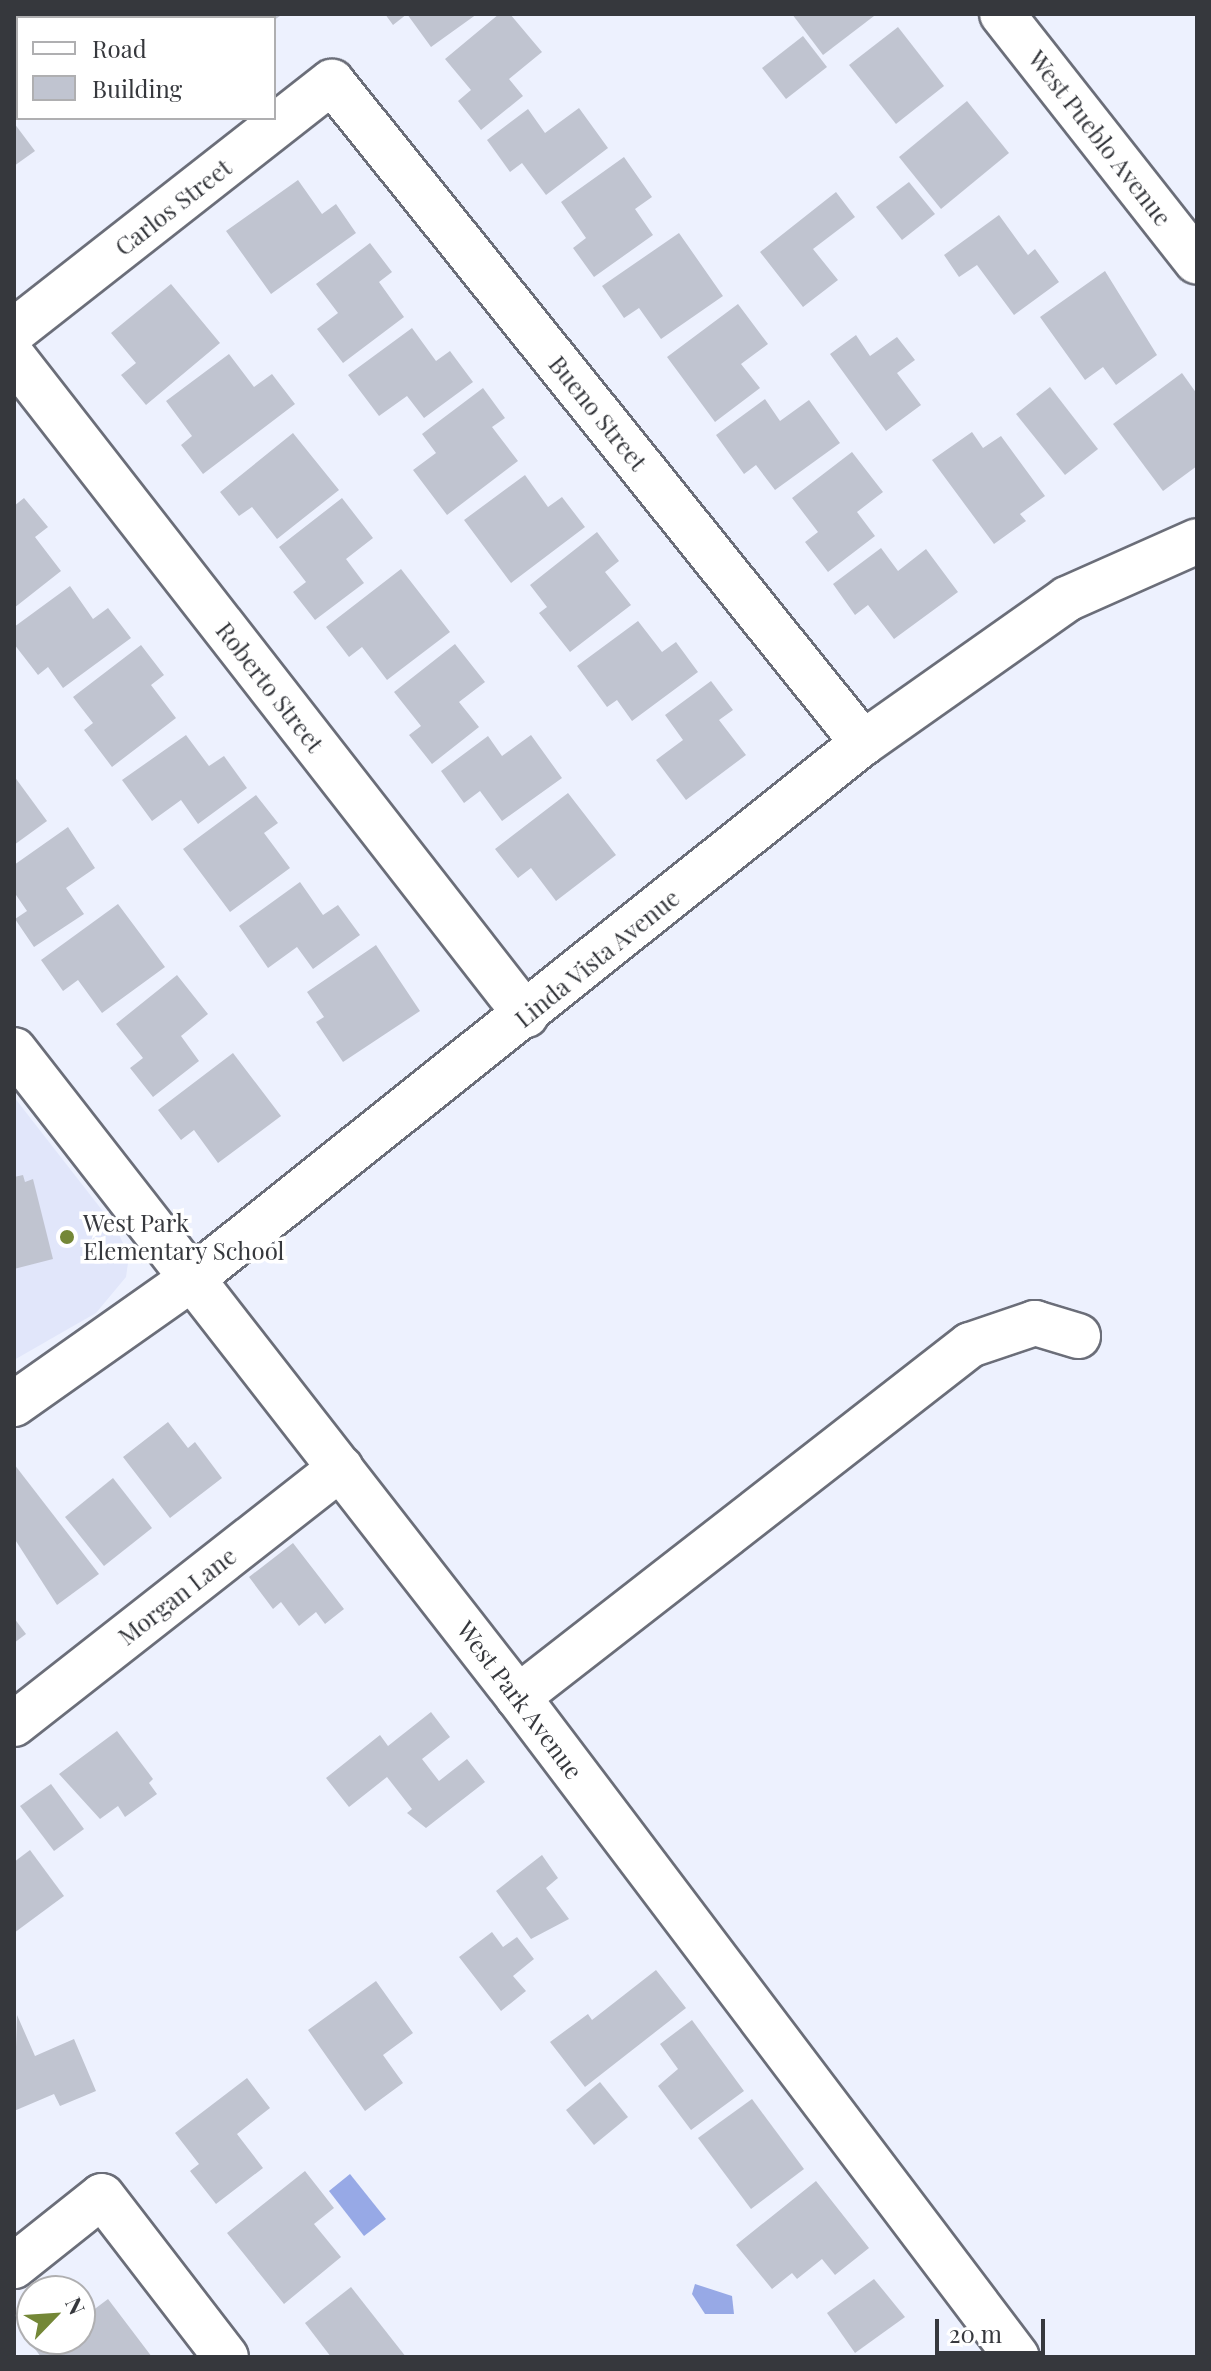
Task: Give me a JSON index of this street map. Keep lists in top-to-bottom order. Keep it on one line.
{"streets":{"street":["West Pueblo Avenue","Carlos Street","Bueno Street","Roberto Street","Linda Vista Avenue","Morgan Lane","West Park Avenue"]},"crossings":[["Carlos Street","Bueno Street"],["Bueno Street","Linda Vista Avenue"],["Roberto Street","Linda Vista Avenue"],["Linda Vista Avenue","West Park Avenue"],["Morgan Lane","West Park Avenue"]],"places":["West Park Elementary School"],"legend":["Road","Building"],"scale_bar":"20 m","north":"top right"}
